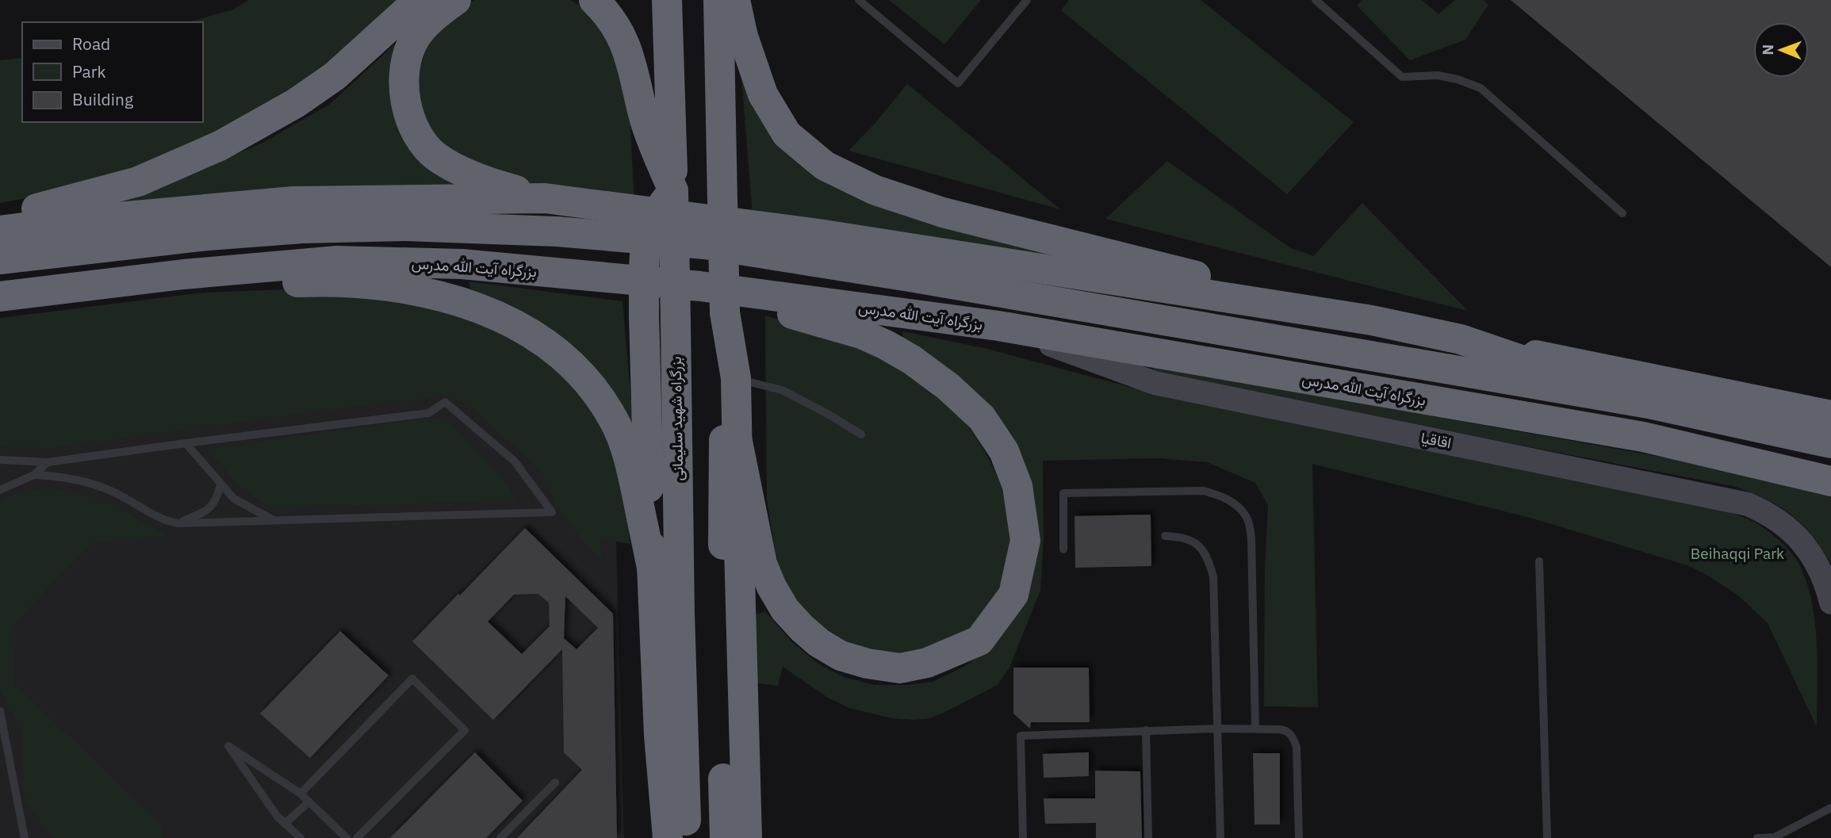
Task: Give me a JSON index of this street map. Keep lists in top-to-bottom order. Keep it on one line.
{"streets":{"highway":["بزرگراه آیت الله مدرس","بزرگراه شهید سلیمانی"],"main road":["اقاقیا"]},"crossings":[["بزرگراه آیت الله مدرس","اقاقیا"]],"parks":["Beihaqqi Park"],"legend":["Road","Park","Building"],"north":"left"}
